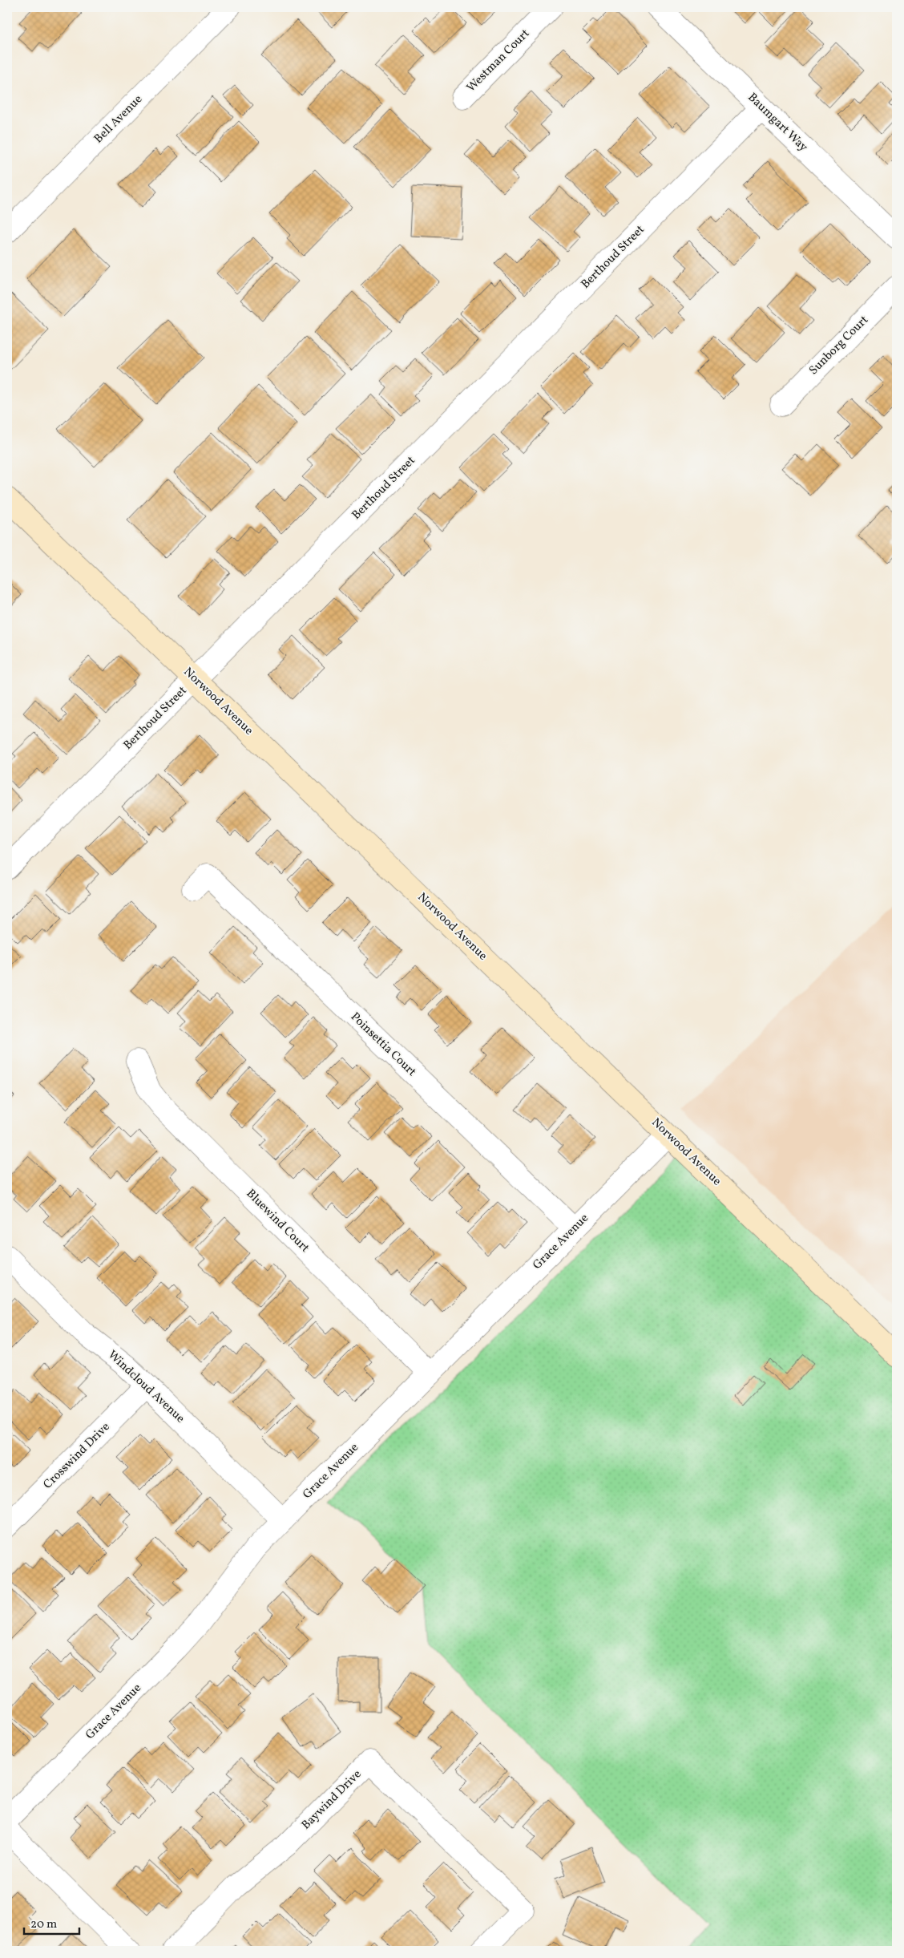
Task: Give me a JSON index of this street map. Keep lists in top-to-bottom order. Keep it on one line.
{"streets":{"main road":["Norwood Avenue"],"street":["Westman Court","Bell Avenue","Baumgart Way","Berthoud Street","Sunborg Court","Poinsettia Court","Bluewind Court","Grace Avenue","Windcloud Avenue","Crosswind Drive","Baywind Drive"]},"crossings":[["Baumgart Way","Berthoud Street"],["Berthoud Street","Norwood Avenue"],["Norwood Avenue","Grace Avenue"],["Poinsettia Court","Grace Avenue"],["Bluewind Court","Grace Avenue"],["Grace Avenue","Windcloud Avenue"],["Windcloud Avenue","Crosswind Drive"]],"scale_bar":"20 m"}
